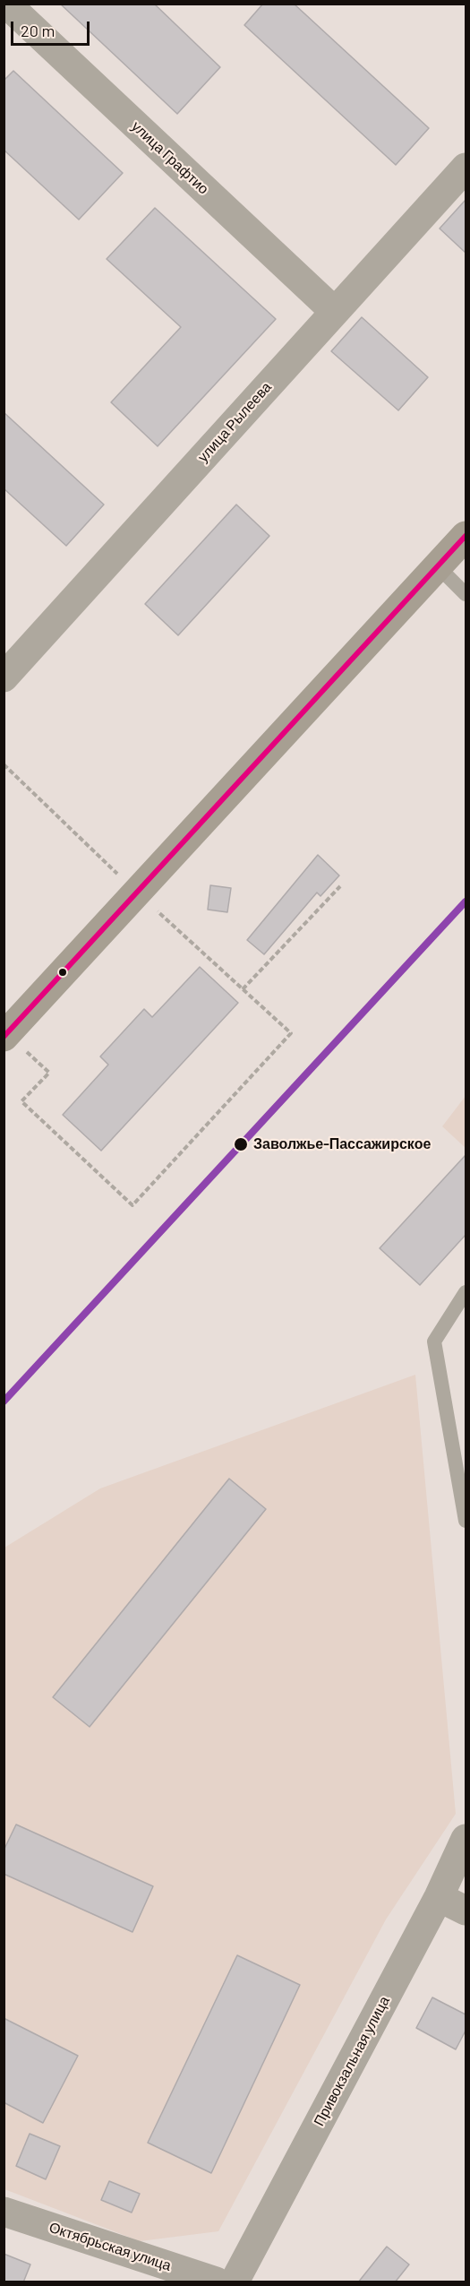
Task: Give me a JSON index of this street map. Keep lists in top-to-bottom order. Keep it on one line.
{"streets":{"street":["улица Графтио","улица Рылеева","Привокзальная улица","Октябрьская улица"]},"crossings":[["улица Графтио","улица Рылеева"]],"places":["Заволжье-Пассажирское"],"scale_bar":"20 m"}
